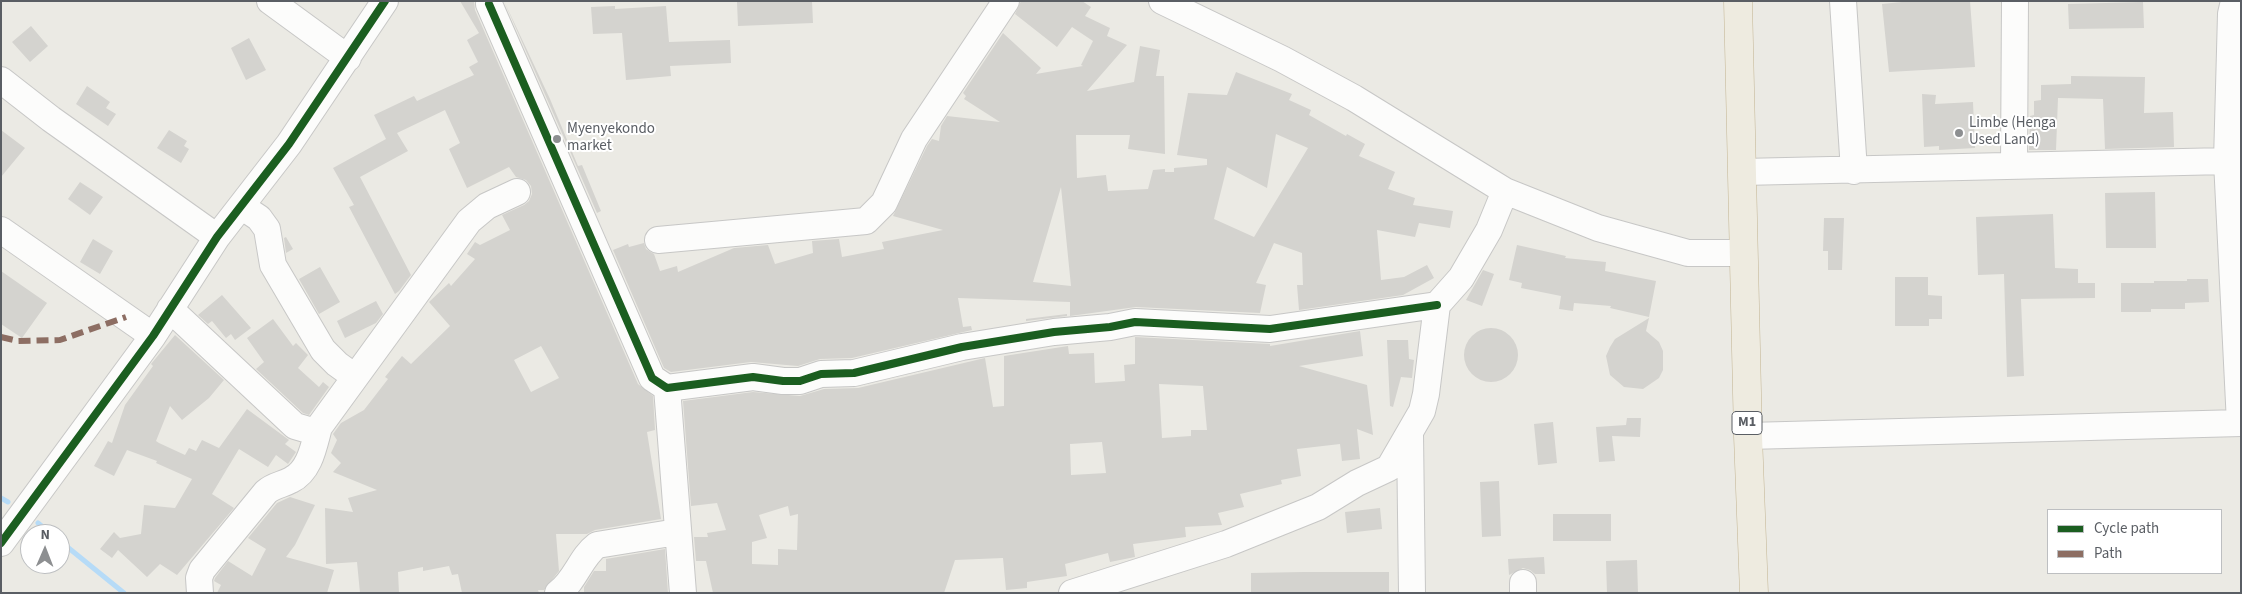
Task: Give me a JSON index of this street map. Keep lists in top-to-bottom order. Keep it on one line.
{"streets":{"highway":["M1"]},"places":["Limbe (Henga Used Land)","Myenyekondo market"],"legend":["Cycle path","Path"],"north":"top"}
